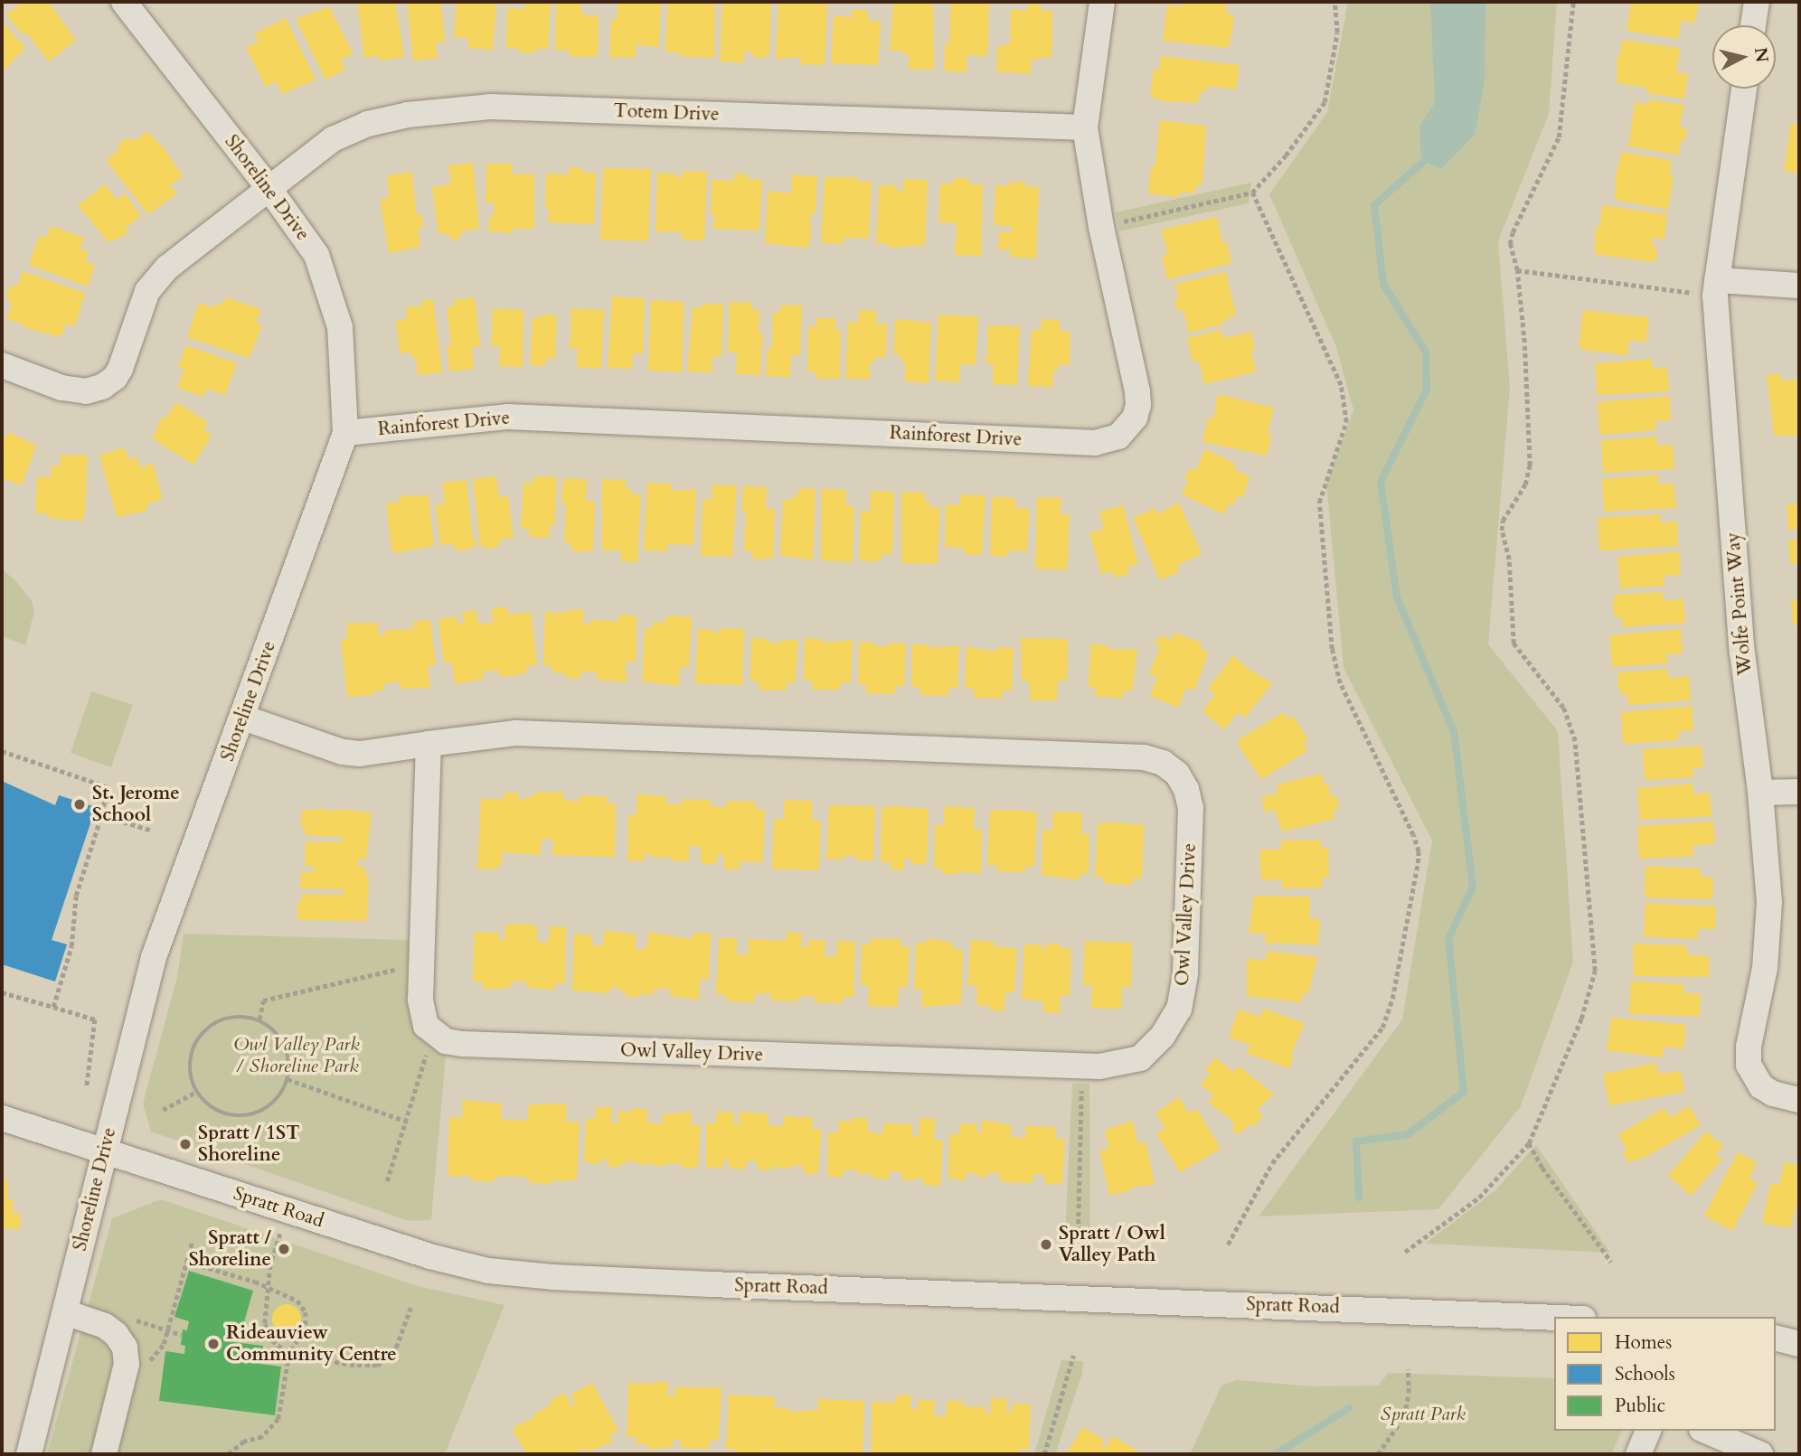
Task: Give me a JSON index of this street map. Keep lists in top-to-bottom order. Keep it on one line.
{"streets":{"street":["Totem Drive","Shoreline Drive","Rainforest Drive","Wolfe Point Way","Owl Valley Drive","Spratt Road"]},"crossings":[["Totem Drive","Shoreline Drive"],["Totem Drive","Rainforest Drive"],["Shoreline Drive","Rainforest Drive"],["Shoreline Drive","Owl Valley Drive"],["Shoreline Drive","Spratt Road"]],"parks":["Owl Valley Park / Shoreline Park","Spratt Park"],"places":["St. Jerome School","Spratt / 1ST Shoreline","Spratt / Owl Valley Path","Spratt / Shoreline","Rideauview Community Centre"],"legend":["Homes","Schools","Public"],"north":"right"}
